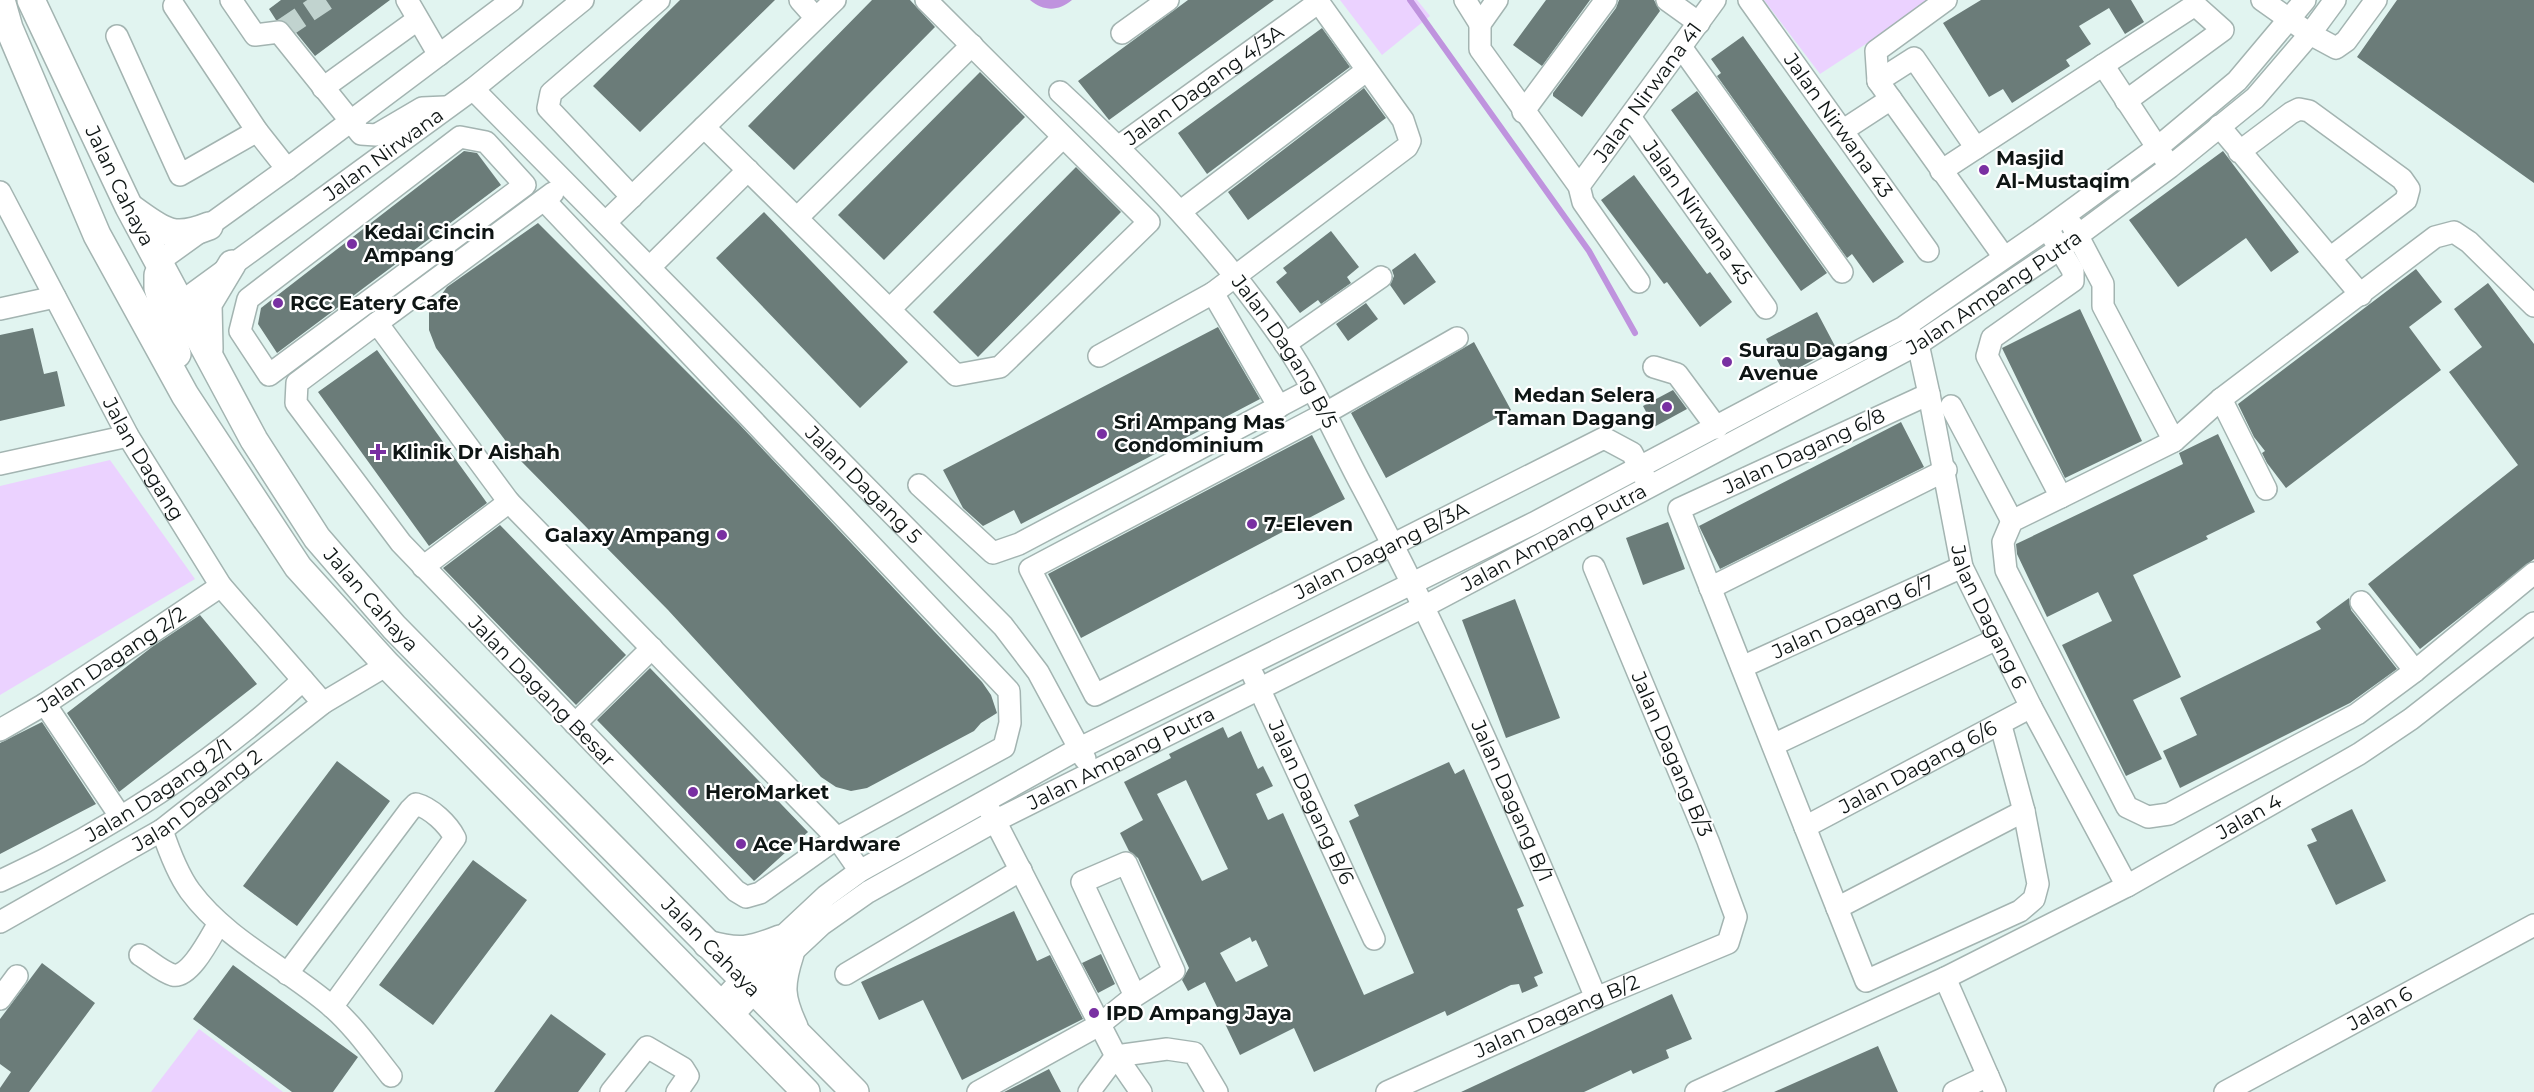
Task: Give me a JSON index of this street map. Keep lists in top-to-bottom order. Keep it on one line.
{"streets":{"main road":["Jalan Cahaya"],"street":["Jalan Dagang 4/3A","Jalan Nirwana 41","Jalan Nirwana 43","Jalan Nirwana","Jalan Nirwana 45","Jalan Ampang Putra","Jalan Dagang B/5","Jalan Dagang 6/8","Jalan Dagang","Jalan Dagang 5","Jalan Dagang B/3A","Jalan Dagang 6","Jalan Dagang 6/7","Jalan Dagang 2/2","Jalan Dagang Besar","Jalan Dagang B/3","Jalan Dagang 6/6","Jalan Dagang 2/1","Jalan Dagang 2","Jalan Dagang B/6","Jalan Dagang B/1","Jalan 4","Jalan 6","Jalan Dagang B/2"]},"crossings":[["Jalan Dagang 4/3A","Jalan Dagang B/5"],["Jalan Nirwana 41","Jalan Nirwana 45"],["Jalan Nirwana","Jalan Cahaya"],["Jalan Nirwana","Jalan Dagang 5"],["Jalan Cahaya","Jalan Ampang Putra"],["Jalan Cahaya","Jalan Dagang 2"],["Jalan Ampang Putra","Jalan Dagang B/5"],["Jalan Ampang Putra","Jalan Dagang 5"],["Jalan Ampang Putra","Jalan Dagang B/3A"],["Jalan Ampang Putra","Jalan Dagang 6"],["Jalan Ampang Putra","Jalan Dagang B/6"],["Jalan Ampang Putra","Jalan Dagang B/1"],["Jalan Dagang B/5","Jalan Dagang B/3A"],["Jalan Dagang B/5","Jalan Dagang B/1"],["Jalan Dagang 6/8","Jalan Dagang 6"],["Jalan Dagang","Jalan Dagang 2/2"],["Jalan Dagang","Jalan Dagang 2/1"],["Jalan Dagang","Jalan Dagang 2"],["Jalan Dagang 6","Jalan Dagang 6/7"],["Jalan Dagang 6","Jalan Dagang 6/6"],["Jalan Dagang 6","Jalan 4"],["Jalan Dagang B/3","Jalan Dagang B/2"],["Jalan Dagang B/1","Jalan Dagang B/2"]],"places":{"other":["Masjid Al-Mustaqim","Kedai Cincin Ampang","RCC Eatery Cafe","Surau Dagang Avenue","Medan Selera Taman Dagang","Sri Ampang Mas Condominium","7-Eleven","Galaxy Ampang","HeroMarket","Ace Hardware","IPD Ampang Jaya"],"health":["Klinik Dr Aishah"]}}
